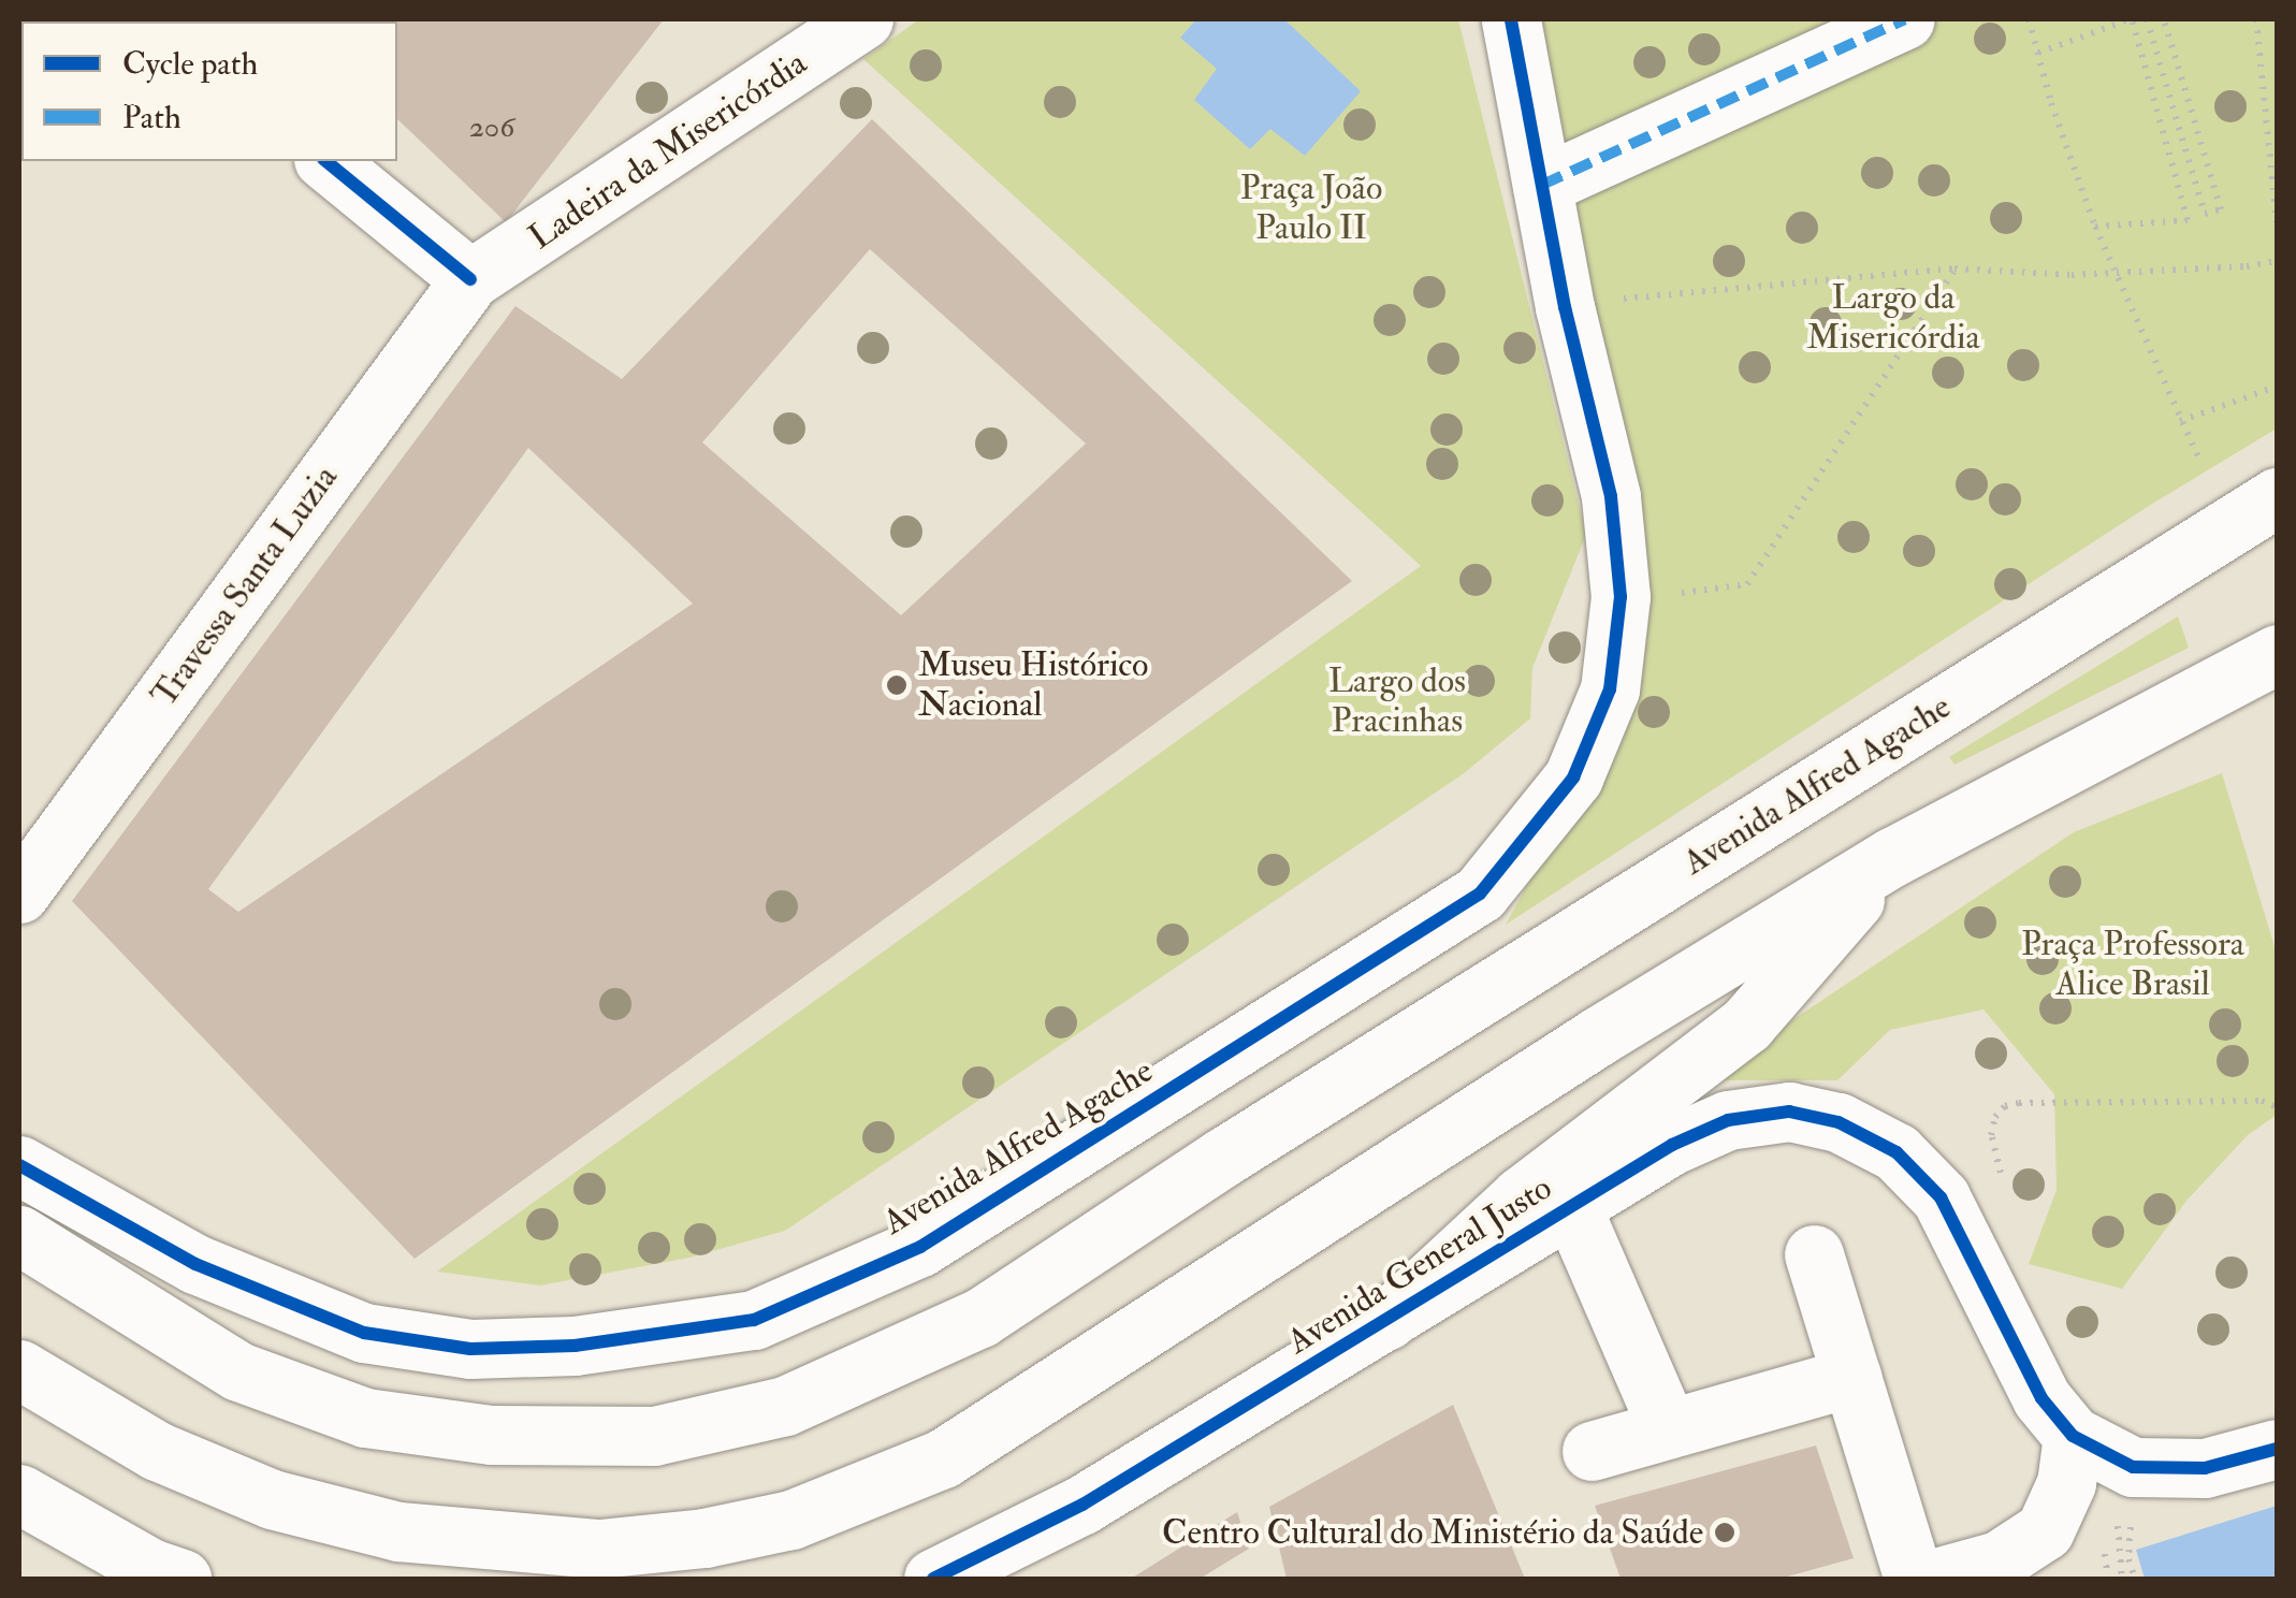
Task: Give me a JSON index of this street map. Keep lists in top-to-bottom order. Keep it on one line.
{"streets":{"main road":["Ladeira da Misericórdia","Travessa Santa Luzia","Avenida Alfred Agache","Avenida General Justo"]},"crossings":[["Ladeira da Misericórdia","Travessa Santa Luzia"]],"parks":["Praça João Paulo II","Largo da Misericórdia","Largo dos Pracinhas","Praça Professora Alice Brasil"],"places":["Museu Histórico Nacional","Centro Cultural do Ministério da Saúde"],"house_numbers":["206"],"legend":["Cycle path","Path"]}
